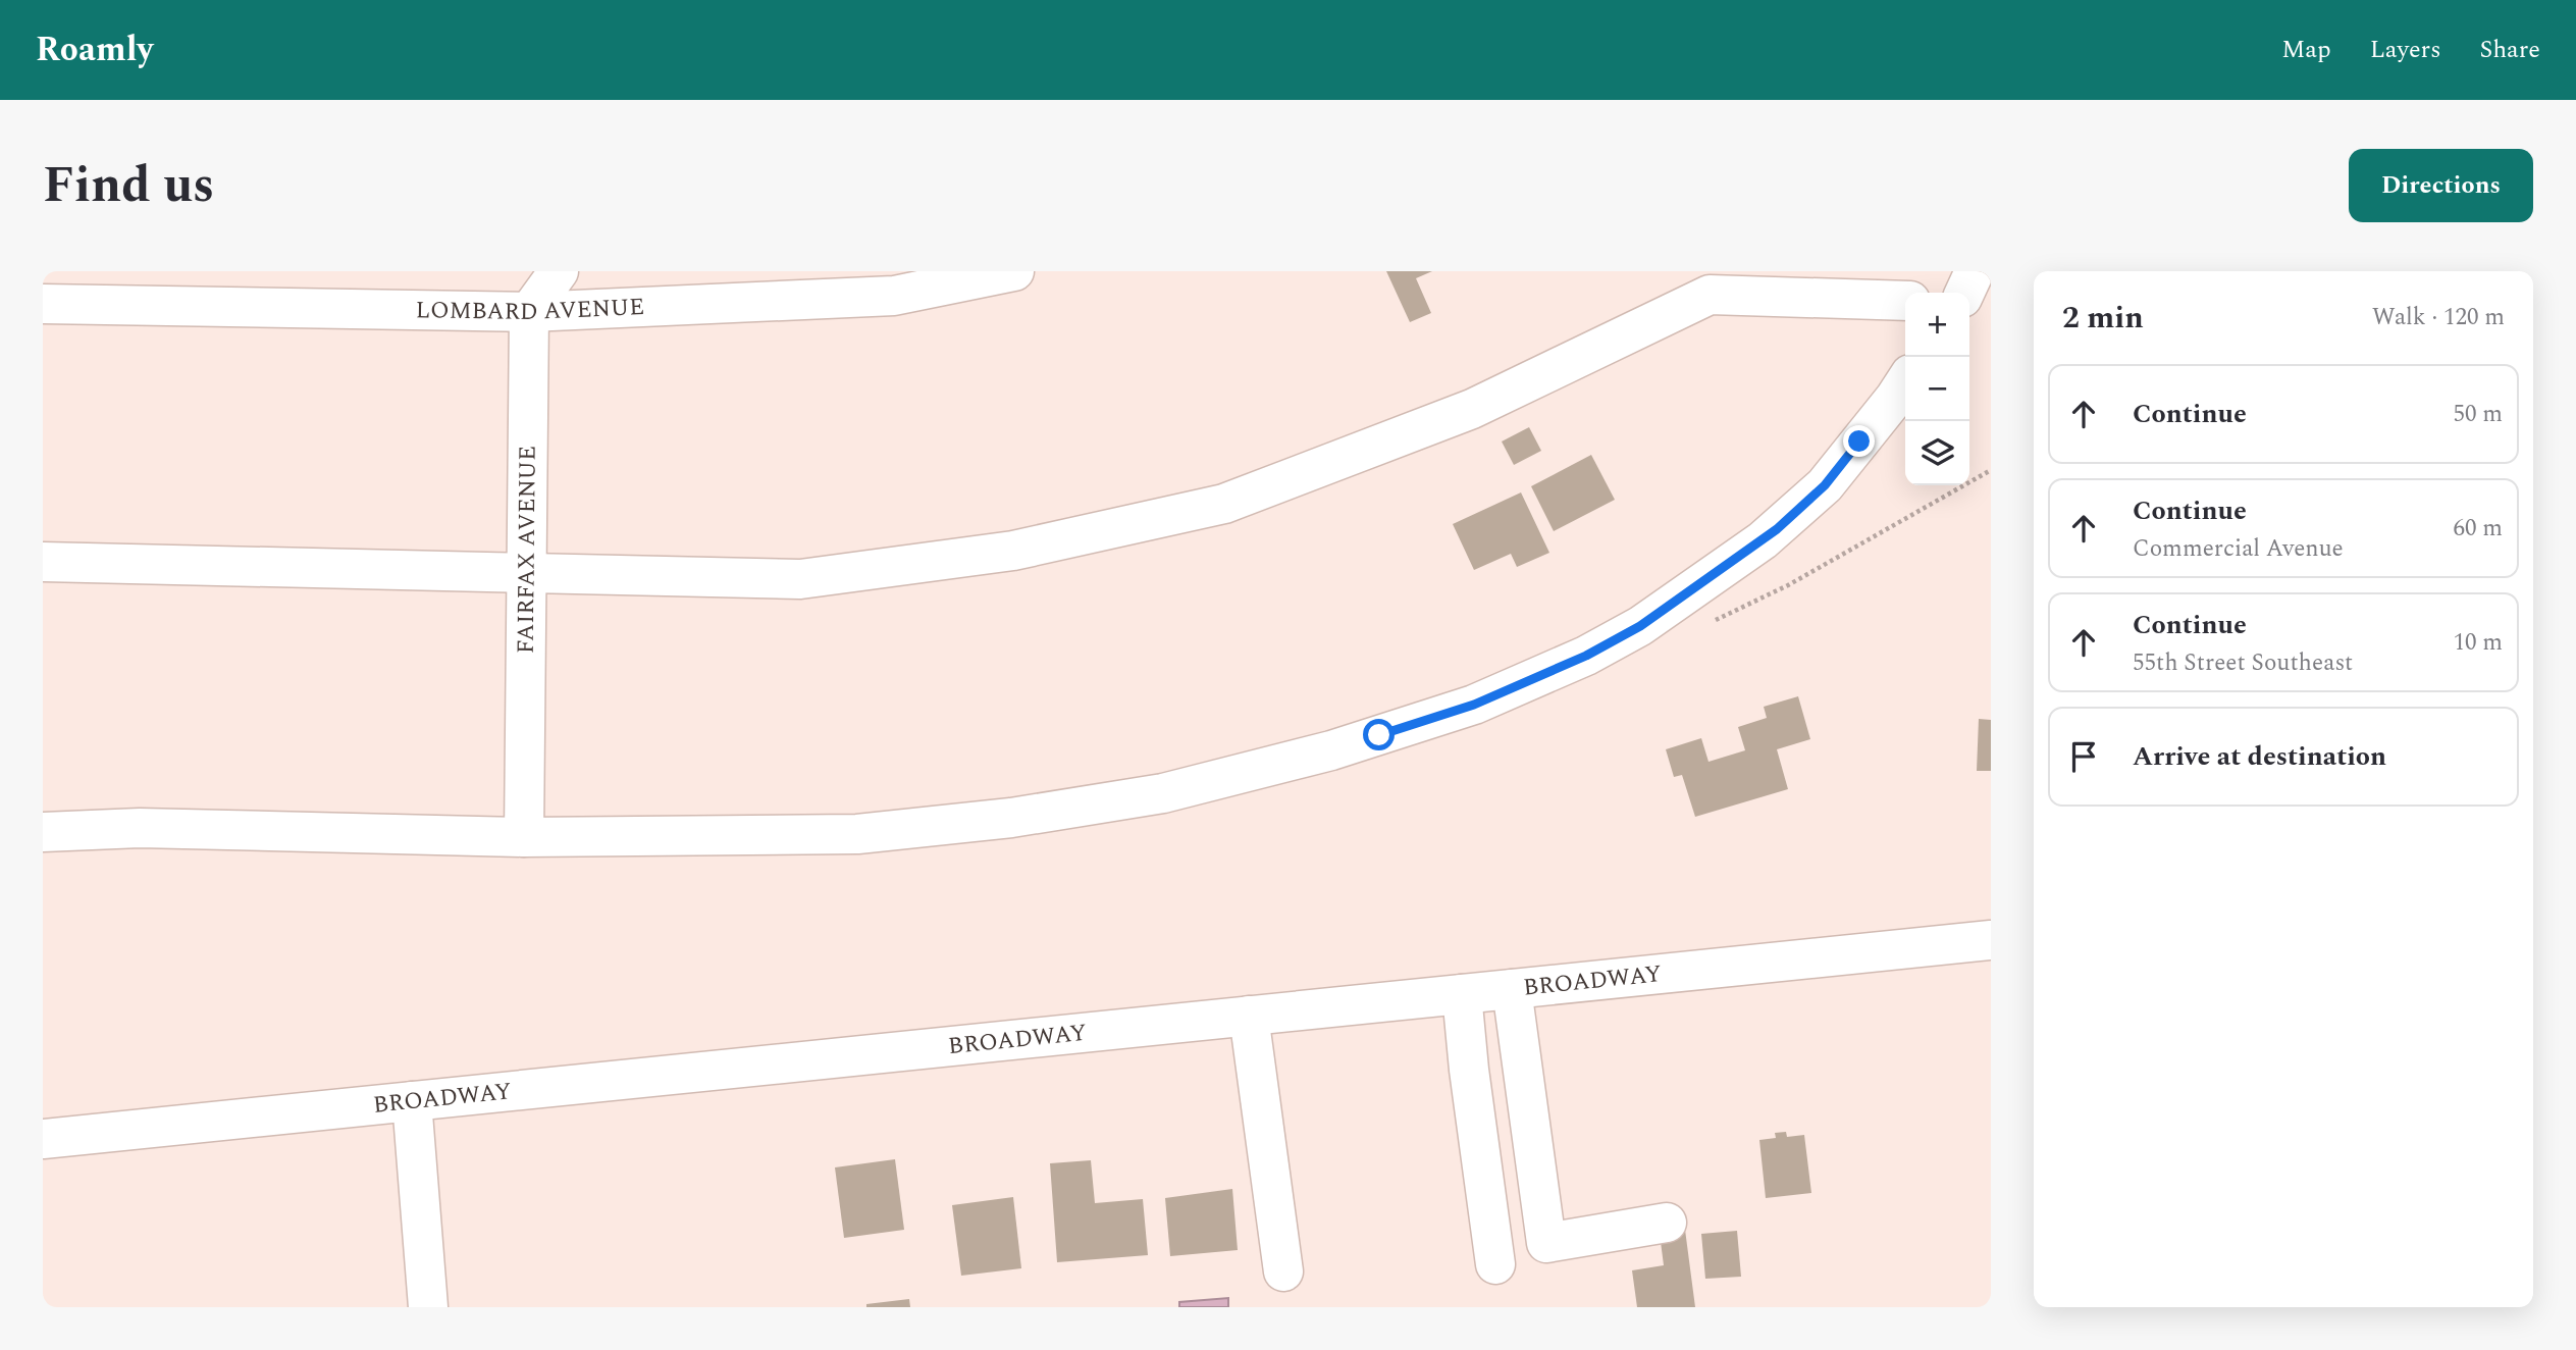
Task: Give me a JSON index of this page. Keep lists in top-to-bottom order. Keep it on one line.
{"streets":{"street":["LOMBARD AVENUE","FAIRFAX AVENUE","BROADWAY"]},"crossings":[["LOMBARD AVENUE","FAIRFAX AVENUE"]],"page":{"header":"Roamly","nav":["Map","Layers","Share"],"title":"Find us","buttons":"Directions","heading":["2 min","Walk · 120 m"],"map_buttons":["+","−"],"list":[["Continue","50 m"],["Continue","Commercial Avenue","60 m"],["Continue","55th Street Southeast","10 m"],"Arrive at destination"]}}
